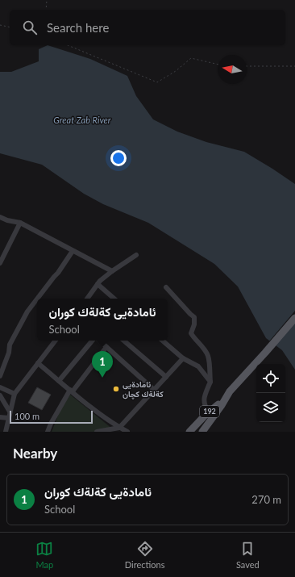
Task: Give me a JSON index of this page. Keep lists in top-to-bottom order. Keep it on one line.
{"streets":{"main road":["192"]},"water":["Great Zab River"],"places":["ئامادةيى كةلةك كچان"],"scale_bar":"100 m","north":"left","page":{"search":"Search here","popup":["ئامادةيى كةلةك كوران","School"],"pins":"1","scale":"100 m","heading":"Nearby","list":[{"mark":"1","name":"ئامادةيى كةلةك كوران","note":"School","value":"270 m"}],"nav":["Map","Directions","Saved"]}}
